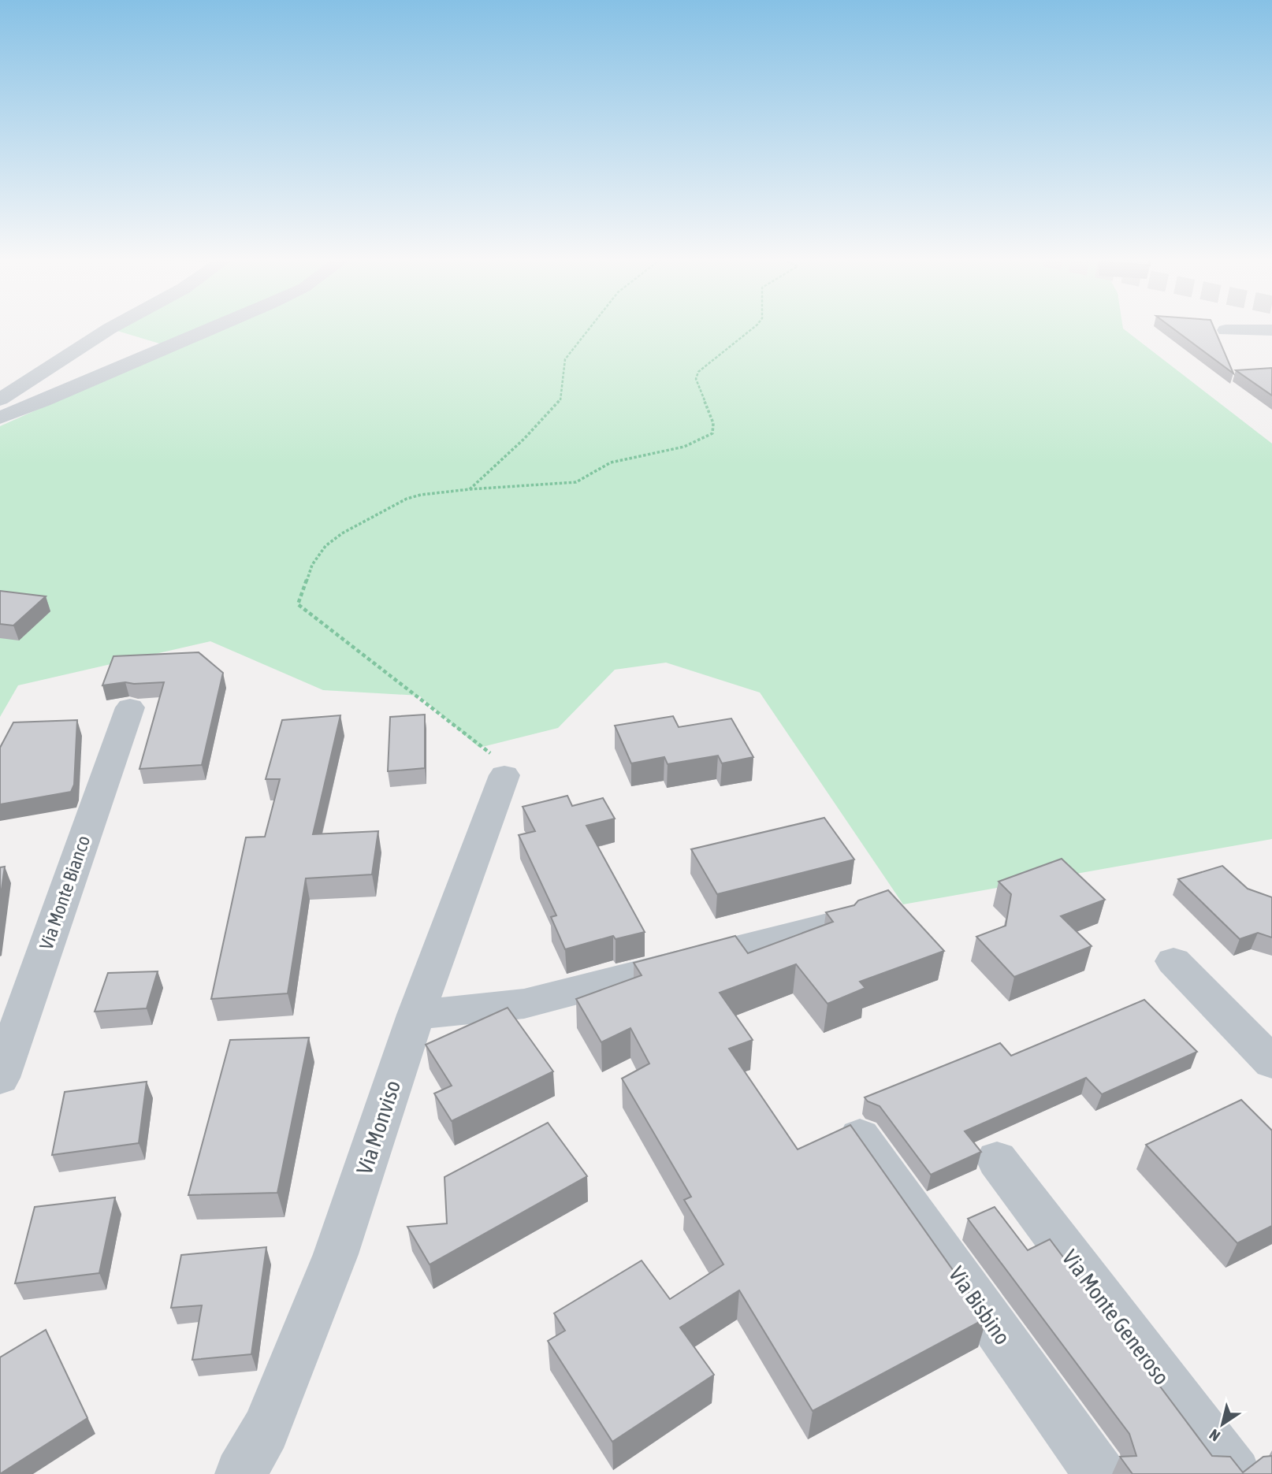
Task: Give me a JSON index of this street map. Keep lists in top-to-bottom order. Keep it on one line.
{"streets":{"street":["Via Monte Bianco","Via Monviso","Via Bisbino","Via Monte Generoso"]},"north":"bottom left"}
